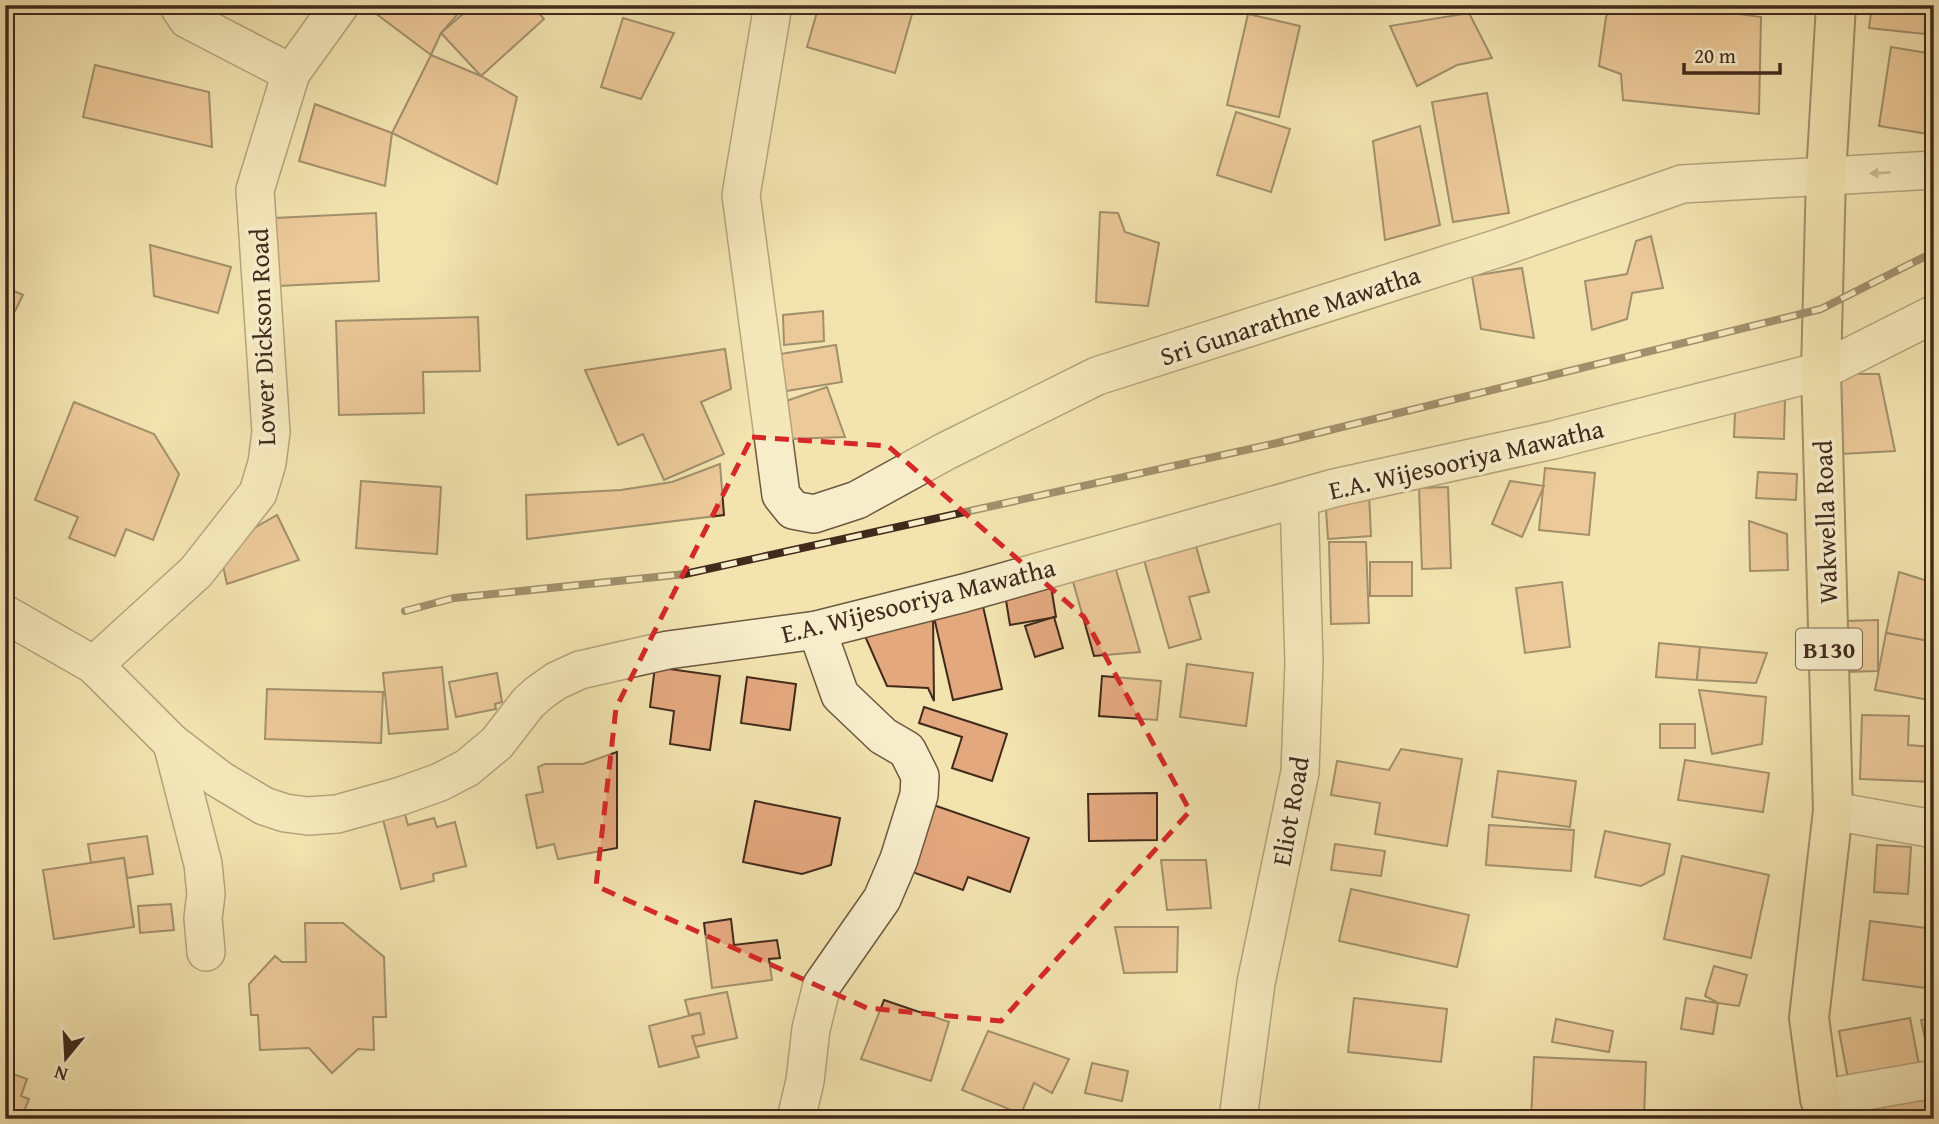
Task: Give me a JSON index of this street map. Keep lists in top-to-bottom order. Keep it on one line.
{"streets":{"main road":["Wakwella Road","B130"],"street":["Sri Gunarathne Mawatha","Lower Dickson Road","E.A. Wijesooriya Mawatha","Eliot Road"]},"crossings":[["Sri Gunarathne Mawatha","Wakwella Road"],["Lower Dickson Road","E.A. Wijesooriya Mawatha"],["E.A. Wijesooriya Mawatha","Wakwella Road"],["E.A. Wijesooriya Mawatha","Eliot Road"]],"scale_bar":"20 m","north":"bottom"}
